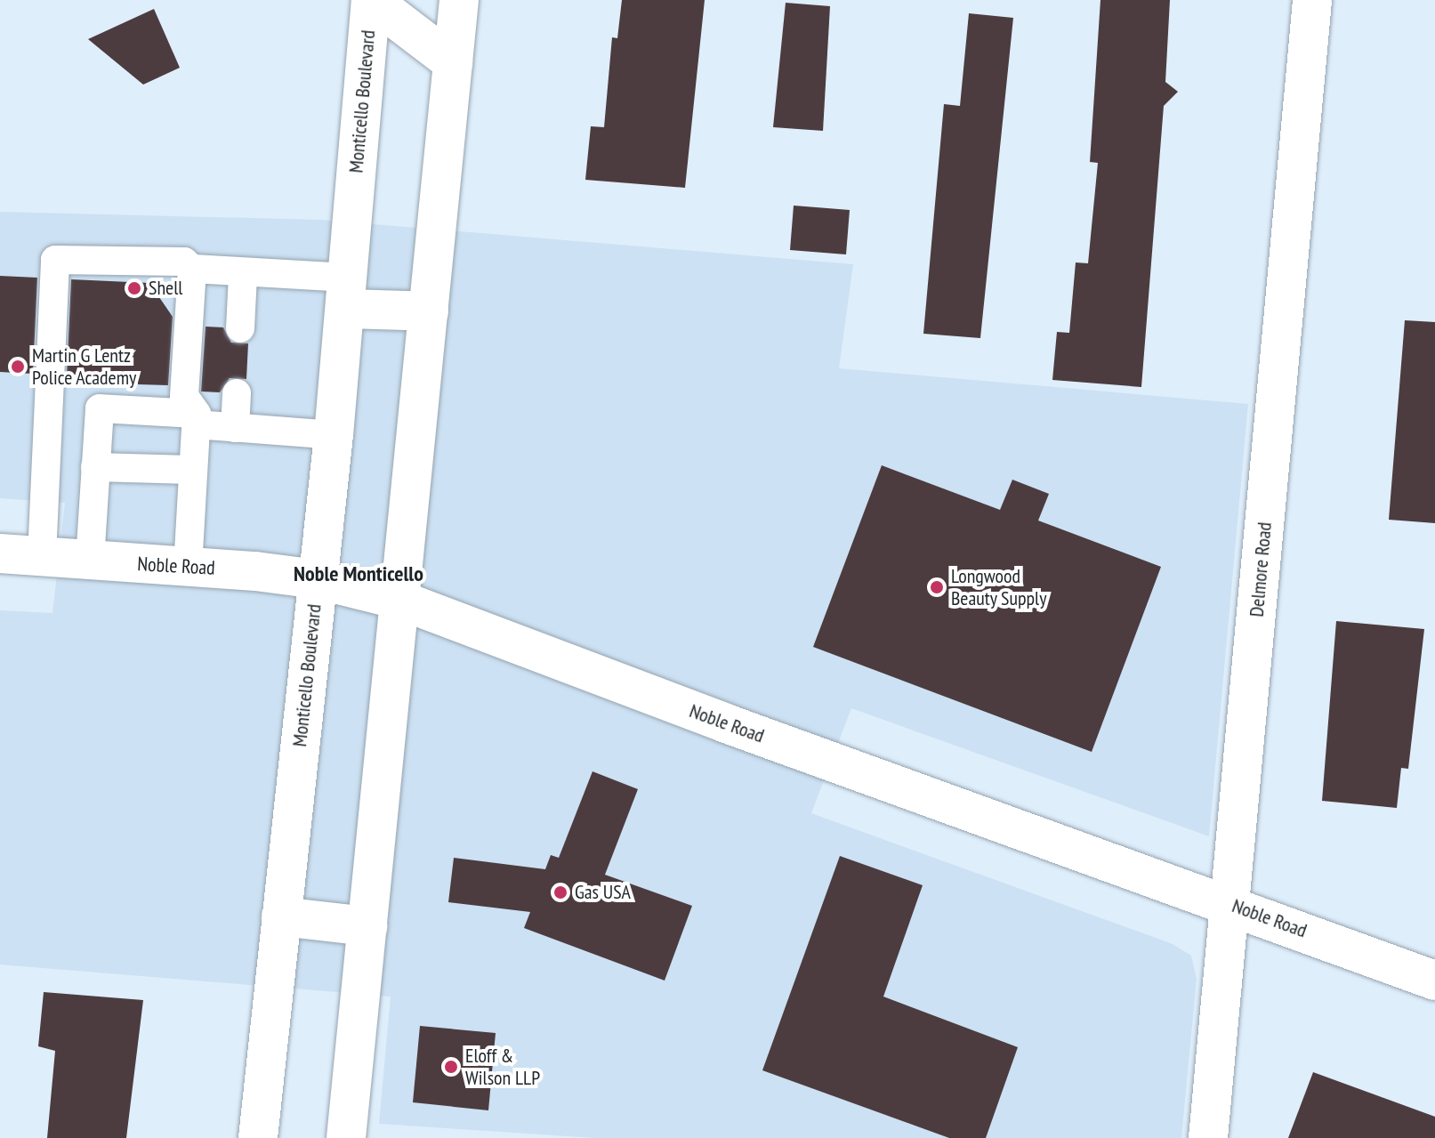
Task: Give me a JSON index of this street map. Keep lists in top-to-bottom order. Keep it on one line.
{"streets":{"main road":["Monticello Boulevard","Noble Road","Delmore Road"]},"crossings":[["Monticello Boulevard","Noble Road"],["Noble Road","Delmore Road"]],"districts":["Noble Monticello"],"places":["Shell","Martin G Lentz Police Academy","Longwood Beauty Supply","Gas USA","Eloff & Wilson LLP"]}
